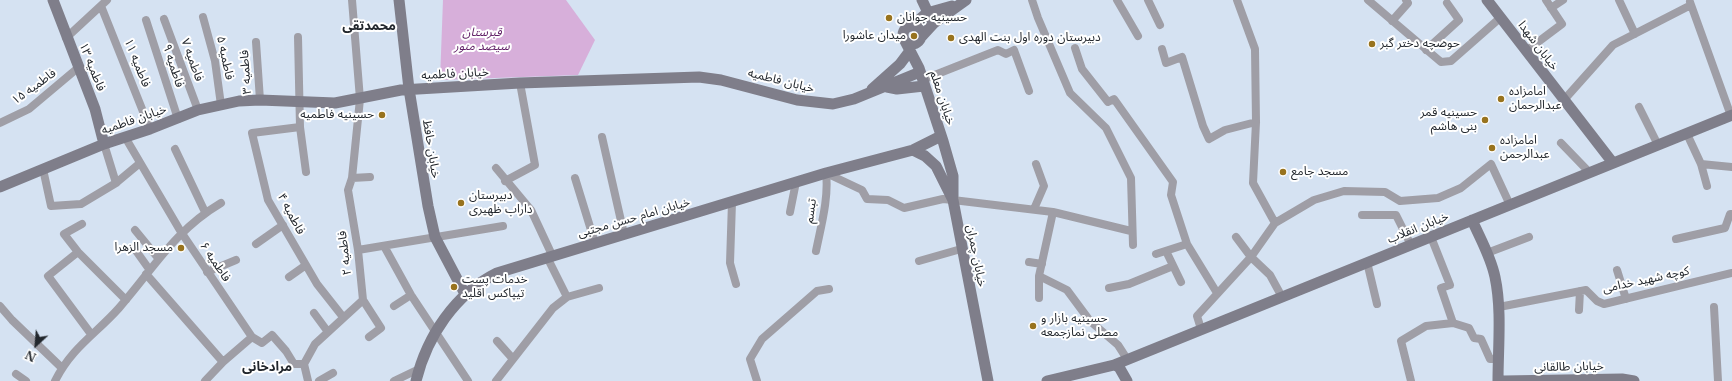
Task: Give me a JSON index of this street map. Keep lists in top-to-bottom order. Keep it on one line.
{"streets":{"main road":["خیابان شهدا","فاطمیه ۱۳","خیابان فاطمیه","خیابان معلم","خیابان حافظ","خیابان امام حسن مجتبی","خیابان انقلاب","خیابان چمران","خیابان طالقانی"],"street":["فاطمیه ۵","فاطمیه ۷","فاطمیه ۱۱","فاطمیه ۹","فاطمیه ۳","فاطمیه ۱۵","تبسم","فاطمیه ۴","فاطمیه ۲","فاطمیه ۶","کوچه شهید خدامی"]},"crossings":[["خیابان شهدا","خیابان انقلاب"],["فاطمیه ۵","خیابان فاطمیه"],["فاطمیه ۷","خیابان فاطمیه"],["فاطمیه ۱۱","خیابان فاطمیه"],["فاطمیه ۹","خیابان فاطمیه"],["فاطمیه ۱۳","خیابان فاطمیه"],["فاطمیه ۱۳","فاطمیه ۱۵"],["فاطمیه ۳","خیابان فاطمیه"],["خیابان فاطمیه","خیابان معلم"],["خیابان فاطمیه","خیابان حافظ"],["خیابان فاطمیه","فاطمیه ۲"],["خیابان فاطمیه","فاطمیه ۶"],["خیابان معلم","خیابان امام حسن مجتبی"],["خیابان معلم","خیابان چمران"],["خیابان حافظ","خیابان امام حسن مجتبی"],["تبسم","خیابان امام حسن مجتبی"],["خیابان امام حسن مجتبی","خیابان چمران"]],"districts":["محمدتقی","مرادخانی"],"parks":["قبرستان سیصد منور"],"places":["حسینیه جوانان","میدان عاشورا","دبیرستان دوره اول بنت الهدی","حوضچه دختر گبر","امامزاده عبدالرحمان","حسینیه فاطمیه","حسینیه قمر بنی هاشم","امامزاده عبدالرحمن","مسجد جامع","دبیرستان داراب ظهیری","مسجد الزهرا","خدمات پست تیپاکس اقلید","حسینیه بازار و مصلی نمازجمعه"],"north":"bottom left"}
